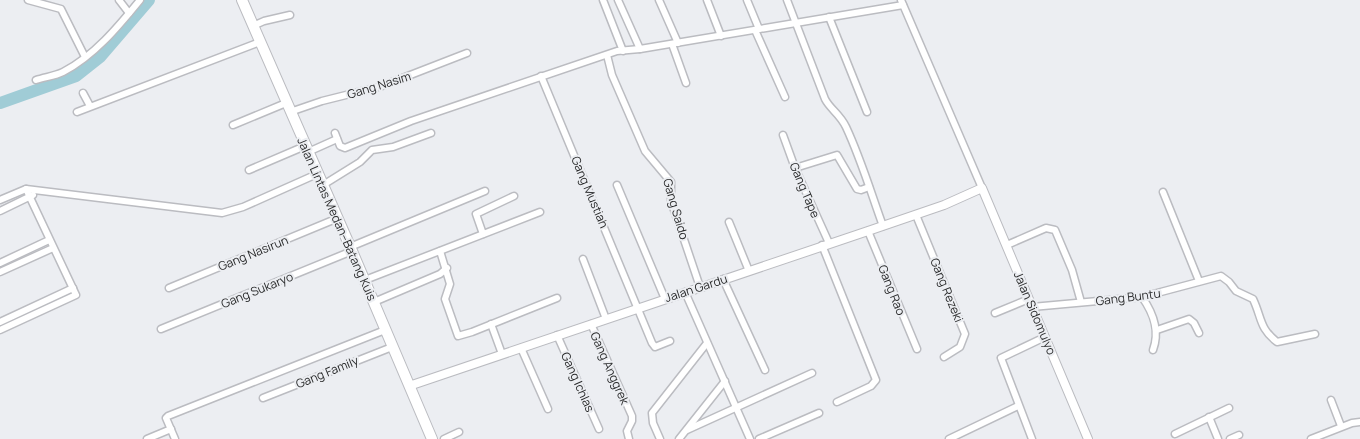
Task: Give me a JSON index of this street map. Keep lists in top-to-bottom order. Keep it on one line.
{"streets":{"highway":["Jalan Lintas Medan–Batang Kuis"],"street":["Gang Nasim","Gang Tape","Gang Mustiah","Gang Saido","Gang Nasirun","Jalan Gardu","Gang Sukaryo","Gang Rao","Gang Rezeki","Gang Buntu","Jalan Sidomulyo","Gang Anggrek","Gang Family","Gang Ichlas"]},"crossings":[["Gang Nasim","Jalan Lintas Medan–Batang Kuis"],["Gang Tape","Jalan Gardu"],["Gang Mustiah","Jalan Gardu"],["Gang Saido","Jalan Gardu"],["Jalan Lintas Medan–Batang Kuis","Gang Nasirun"],["Jalan Lintas Medan–Batang Kuis","Jalan Gardu"],["Jalan Lintas Medan–Batang Kuis","Gang Sukaryo"],["Jalan Lintas Medan–Batang Kuis","Gang Family"],["Jalan Gardu","Gang Rao"],["Jalan Gardu","Gang Rezeki"],["Jalan Gardu","Jalan Sidomulyo"],["Jalan Gardu","Gang Anggrek"],["Jalan Gardu","Gang Ichlas"],["Gang Buntu","Jalan Sidomulyo"]]}
